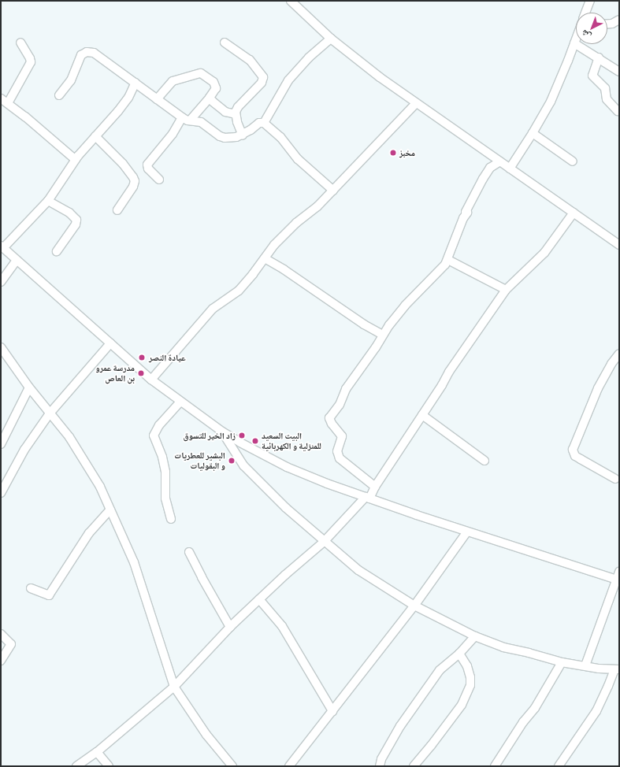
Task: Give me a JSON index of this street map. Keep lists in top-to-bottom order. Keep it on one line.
{"places":["مخبز","عيادة النصر","مدرسة عمرو بن العاص","زاد الخير للتسوق","البيت السعيد للمنزلية و الكهربائية","البشير للعطريات و البقوليات"],"north":"bottom left"}
